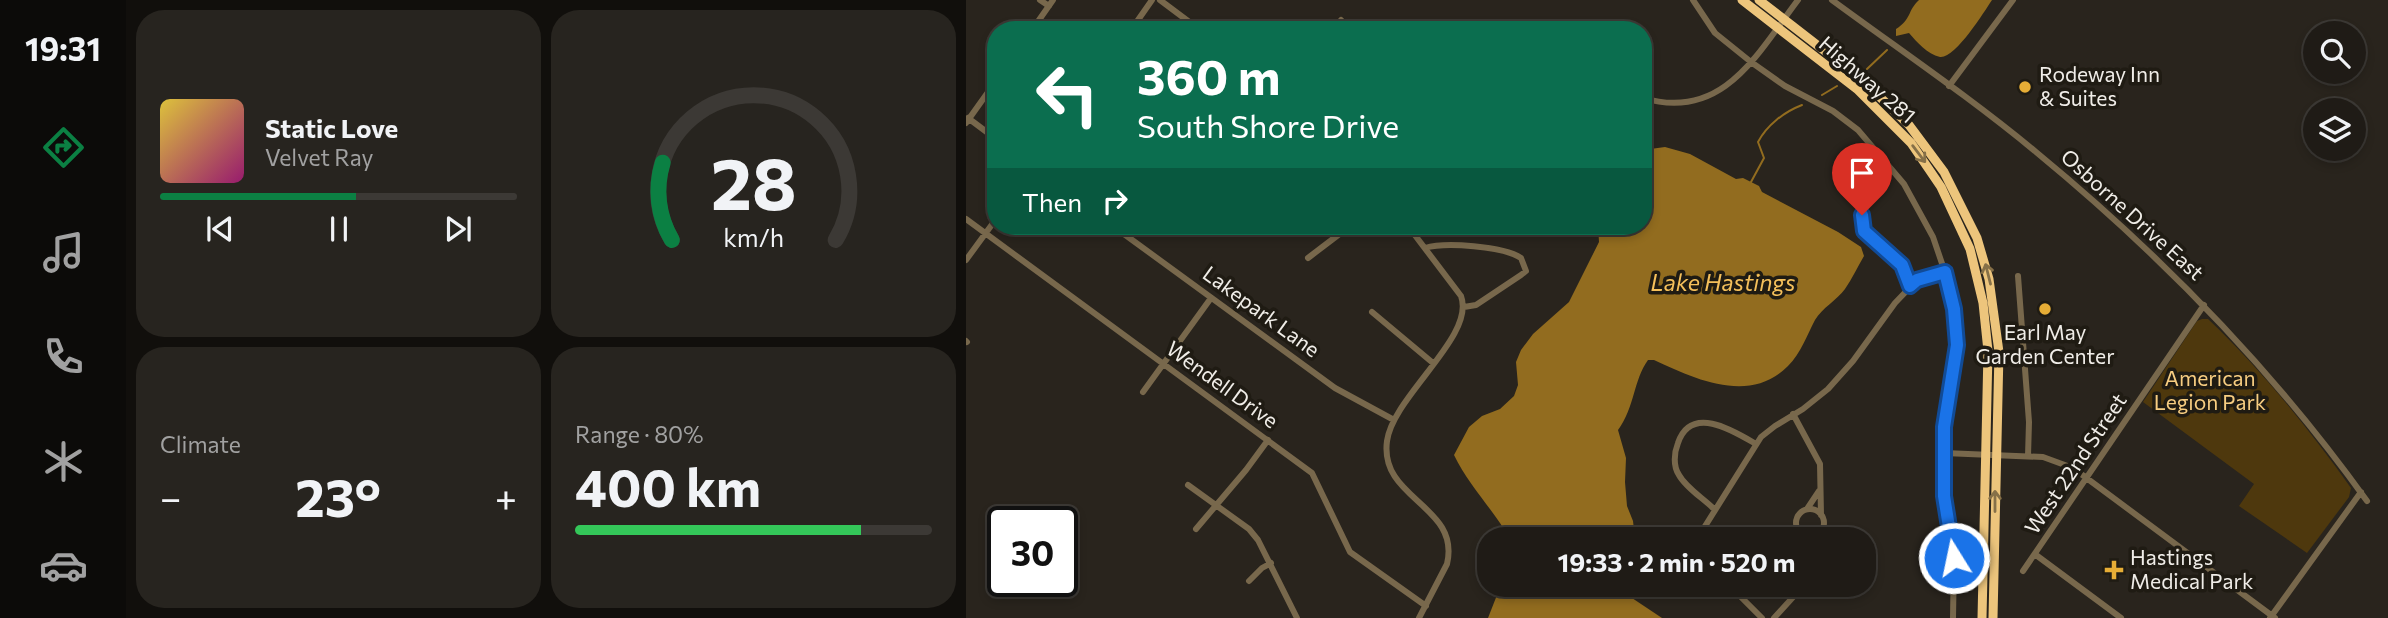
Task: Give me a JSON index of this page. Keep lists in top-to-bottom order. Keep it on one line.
{"streets":{"highway":["Highway 281"],"street":["Osborne Drive East","Lakepark Lane","Wendell Drive","West 22nd Street"]},"crossings":[["Osborne Drive East","West 22nd Street"]],"water":["Lake Hastings"],"parks":["American Legion Park"],"places":{"other":["Rodeway Inn & Suites","Earl May Garden Center"],"health":["Hastings Medical Park"]},"page":{"tabs":"19:31","turn":["360 m","South Shore Drive"],"song":["Static Love","Velvet Ray"],"then":"Then","tile":["Climate",["Range · 80%","400 km"]],"heat":["−","23°","+"],"limit":"30","trip":"19:33 · 2 min · 520 m","gauge":["28","km/h"]}}
